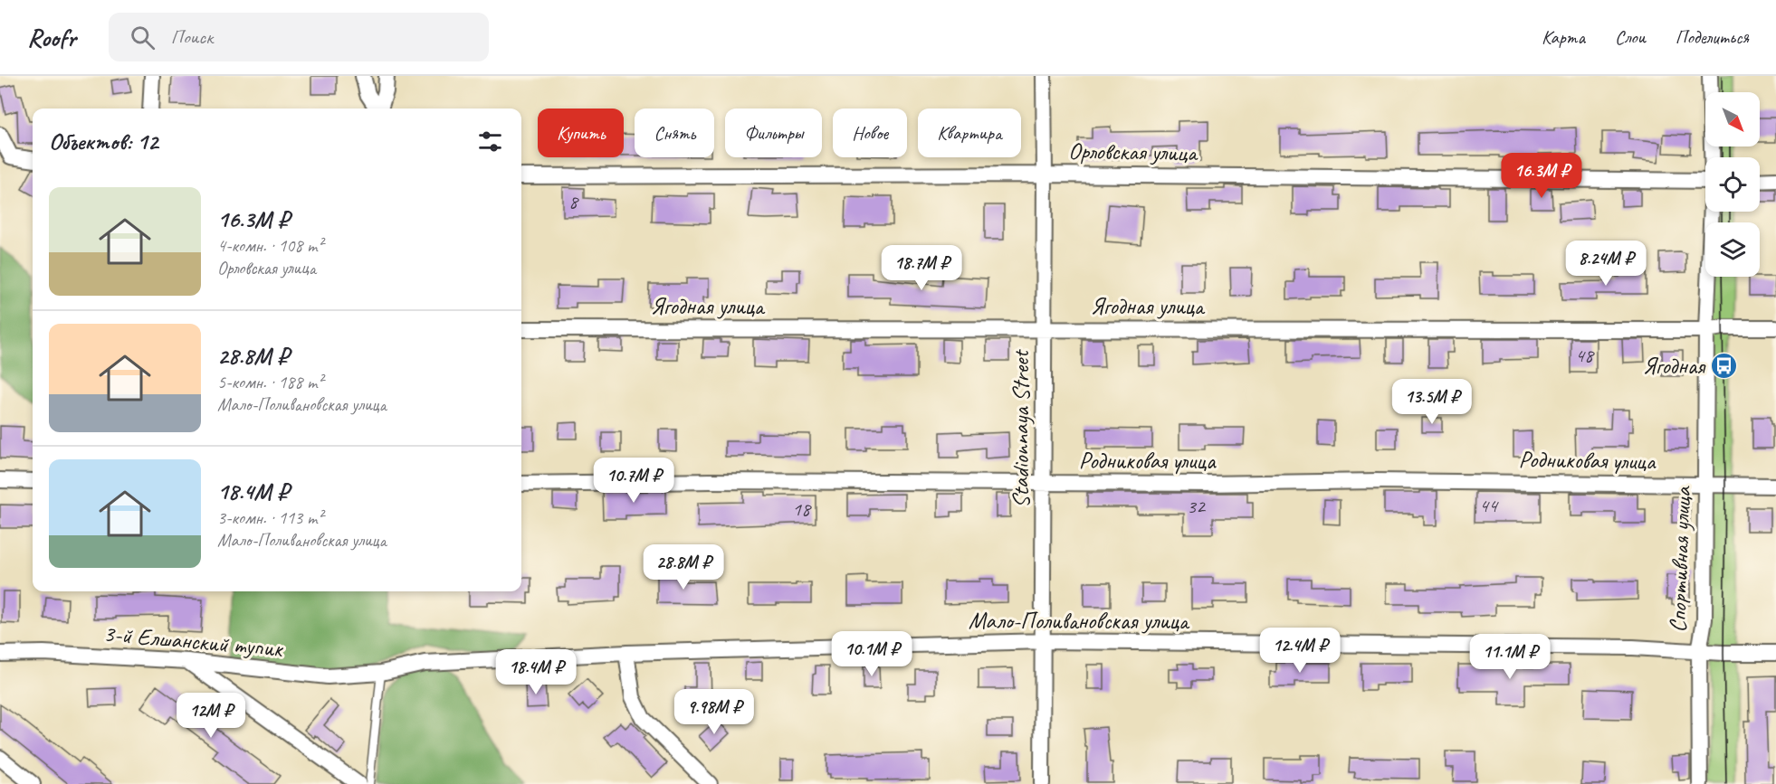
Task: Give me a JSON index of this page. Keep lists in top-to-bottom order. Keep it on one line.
{"streets":{"street":["Орловская улица","Ягодная улица","Stadionnaya Street","Родниковая улица","Спортивная улица","Мало-Поливановская улица","3-й Елшанский тупик"]},"crossings":[["Орловская улица","Stadionnaya Street"],["Ягодная улица","Stadionnaya Street"],["Ягодная улица","Спортивная улица"],["Stadionnaya Street","Родниковая улица"],["Stadionnaya Street","Мало-Поливановская улица"],["Родниковая улица","Спортивная улица"],["Спортивная улица","Мало-Поливановская улица"],["Мало-Поливановская улица","3-й Елшанский тупик"]],"places":{"bus stop":["Ягодная"]},"house_numbers":["8","48","44","32","18"],"north":"bottom right","page":{"header":"Roofr","search":"Поиск","nav":["Карта","Слои","Поделиться"],"chip":["Купить","Снять","Фильтры","Новое","Квартира"],"heading":"Объектов: 12","price":["16.3M ₽","8.24M ₽","18.7M ₽","13.5M ₽","10.7M ₽","28.8M ₽","12.4M ₽","10.1M ₽","11.1M ₽","18.4M ₽","9.98M ₽","12M ₽"],"list":[{"name":"16.3M ₽","note":"4-комн. · 108 m² · Орловская улица"},{"name":"28.8M ₽","note":"5-комн. · 188 m² · Мало-Поливановская улица"},{"name":"18.4M ₽","note":"3-комн. · 113 m² · Мало-Поливановская улица"}]}}
